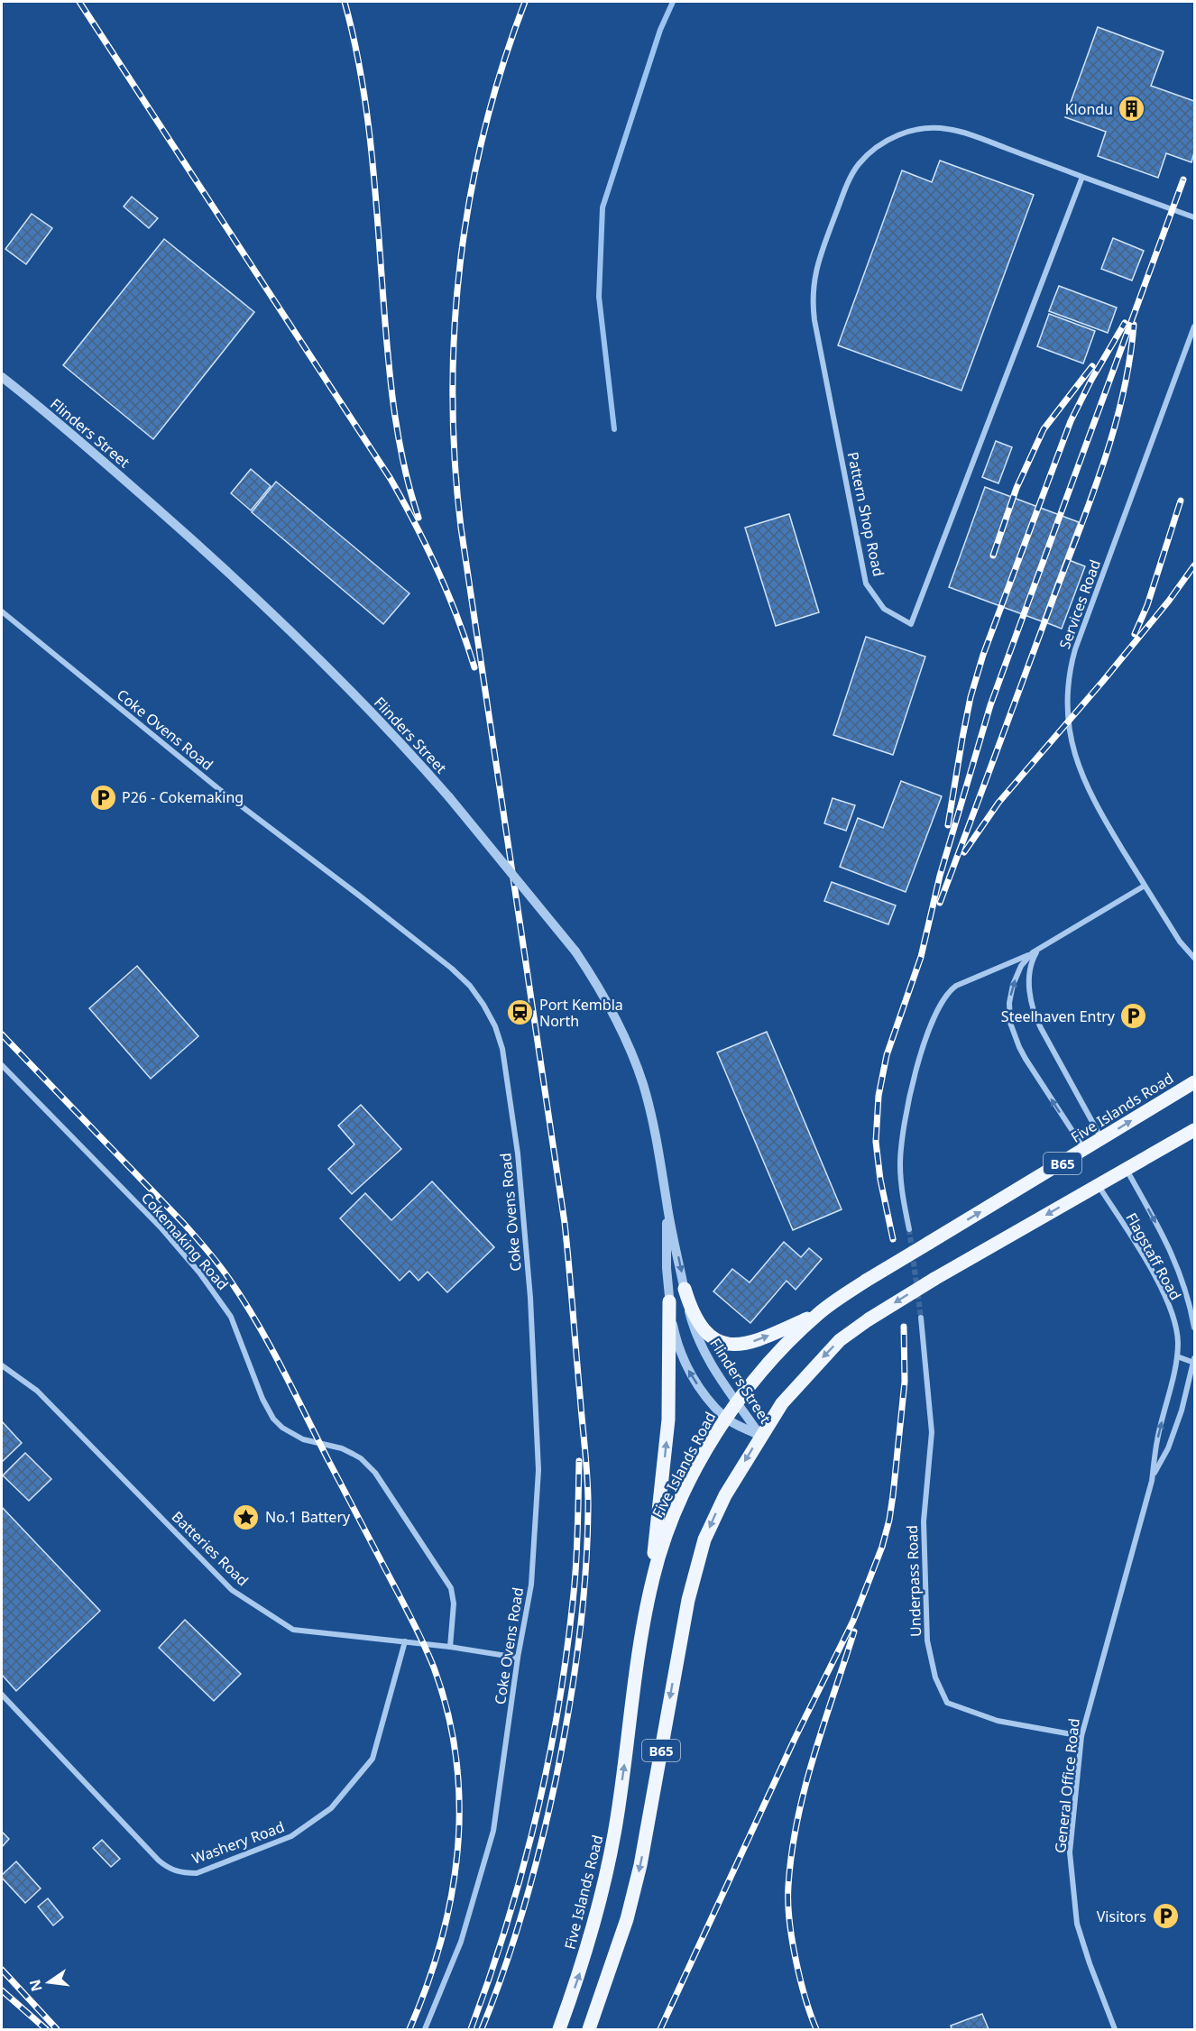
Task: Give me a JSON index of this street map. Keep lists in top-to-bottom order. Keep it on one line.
{"streets":{"main road":["Five Islands Road","B65"],"street":["Flinders Street","Pattern Shop Road","Services Road","Coke Ovens Road","Cokemaking Road","Flagstaff Road","Batteries Road","Underpass Road","General Office Road","Washery Road"]},"crossings":[["Flinders Street","Five Islands Road"],["Flinders Street","B65"],["Coke Ovens Road","Batteries Road"],["B65","Flagstaff Road"],["Cokemaking Road","Batteries Road"],["Flagstaff Road","General Office Road"],["Batteries Road","Washery Road"],["Underpass Road","General Office Road"]],"places":{"building":["Klondu"],"parking":["P26 - Cokemaking","Steelhaven Entry","Visitors"],"station":["Port Kembla North"],"place":["No.1 Battery"]},"north":"left"}
